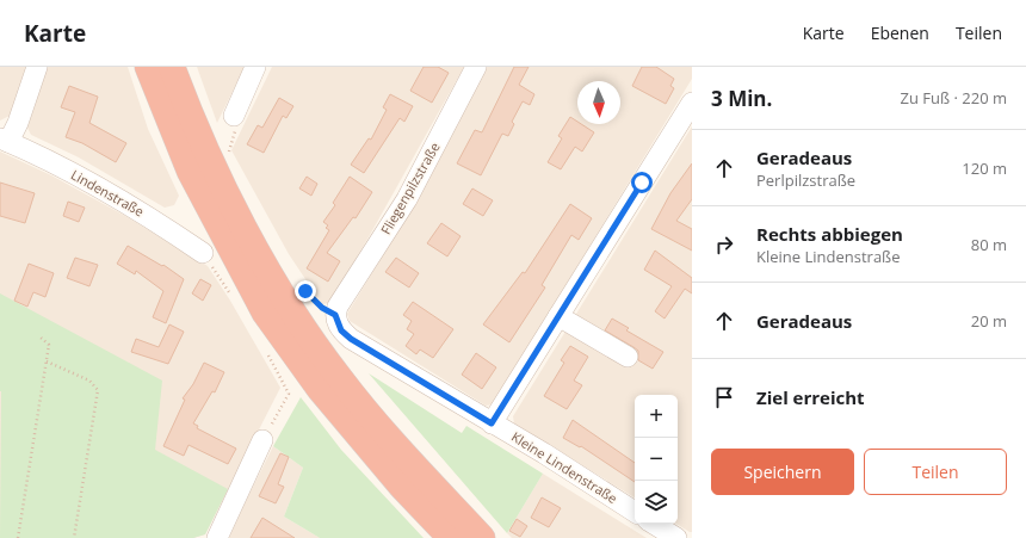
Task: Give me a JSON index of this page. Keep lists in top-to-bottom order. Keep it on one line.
{"streets":{"street":["Fliegenpilzstraße","Lindenstraße","Kleine Lindenstraße"]},"crossings":[["Fliegenpilzstraße","Kleine Lindenstraße"]],"north":"bottom","page":{"header":"Karte","nav":["Karte","Ebenen","Teilen"],"heading":["3 Min.","Zu Fuß · 220 m"],"list":[["Geradeaus","Perlpilzstraße","120 m"],["Rechts abbiegen","Kleine Lindenstraße","80 m"],["Geradeaus","20 m"],"Ziel erreicht"],"map_buttons":["+","−"],"buttons":["Speichern","Teilen"]}}
